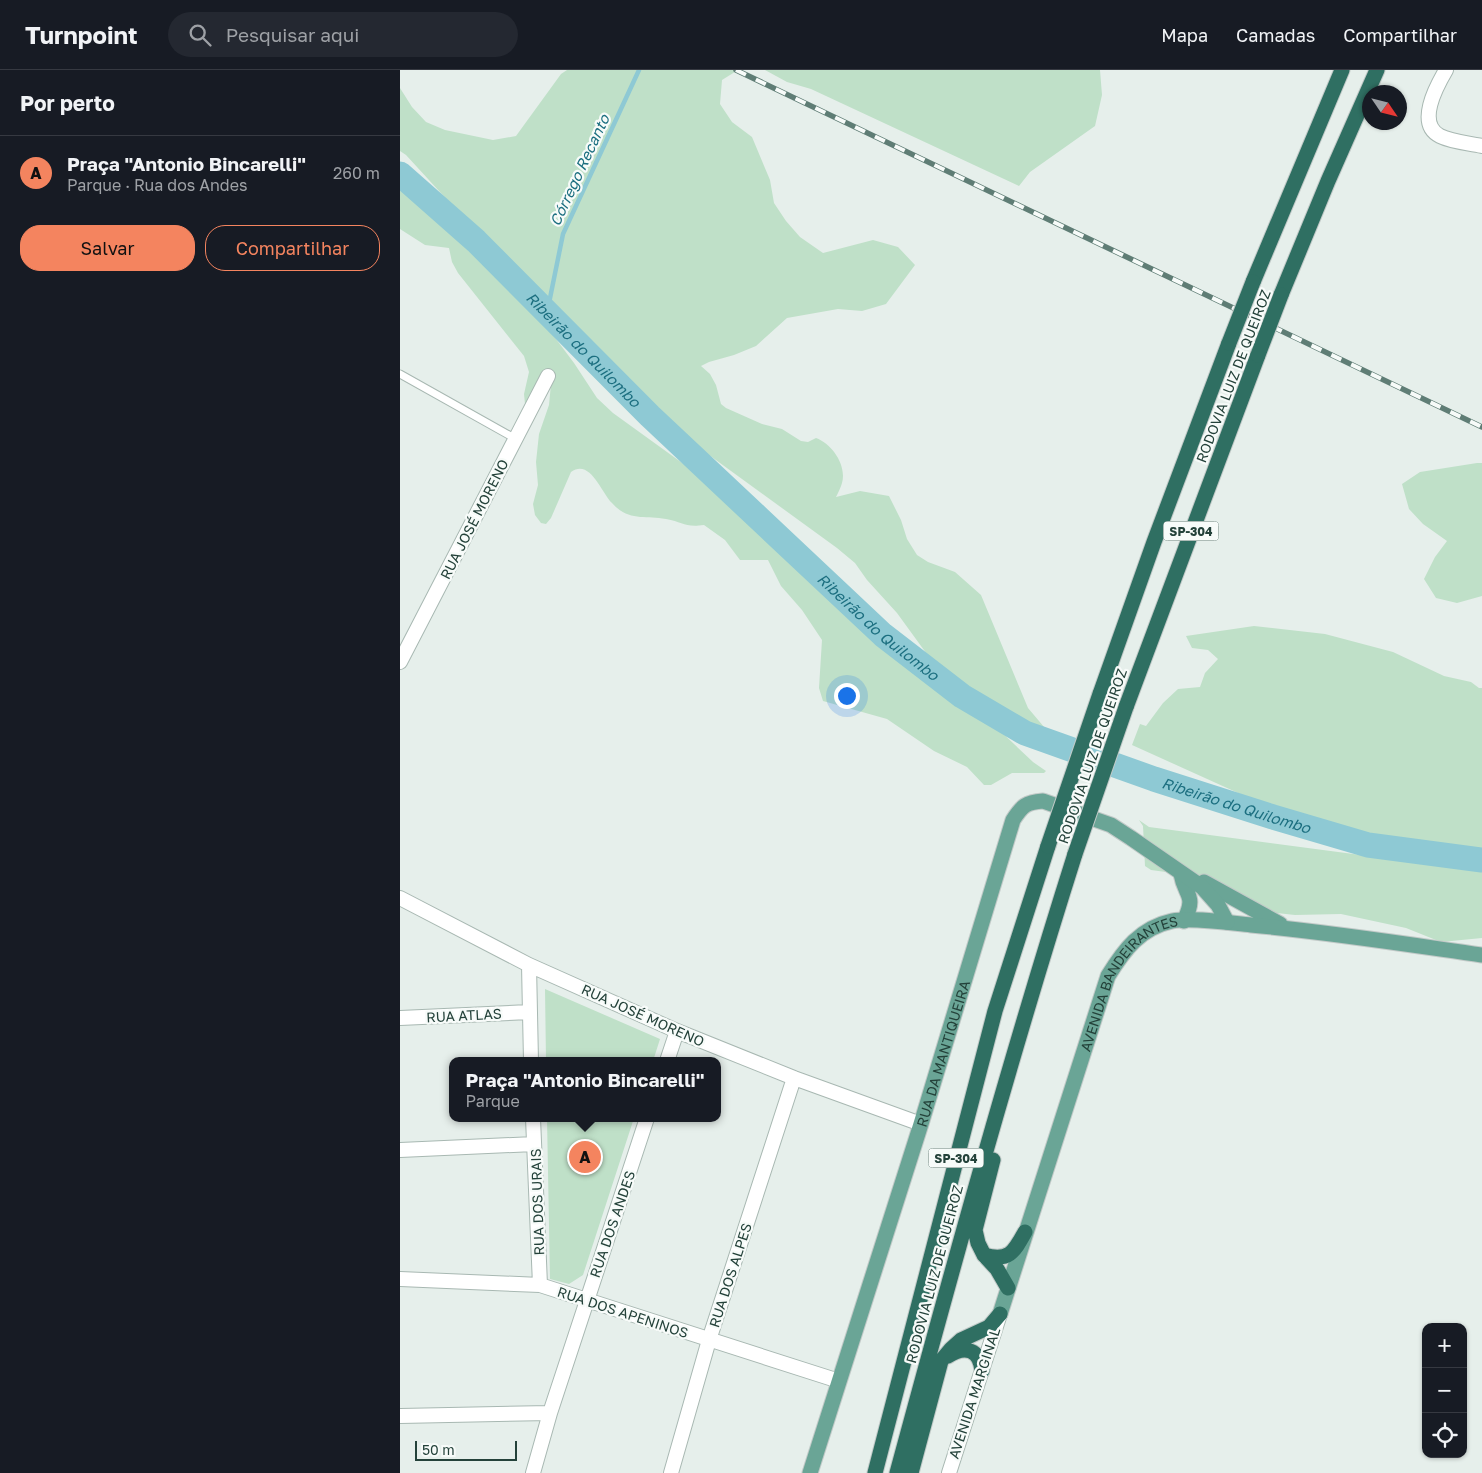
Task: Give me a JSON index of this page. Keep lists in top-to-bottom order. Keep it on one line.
{"streets":{"highway":["RODOVIA LUIZ DE QUEIROZ","SP-304"],"main road":["AVENIDA BANDEIRANTES","RUA DA MANTIQUEIRA"],"street":["RUA JOSÉ MORENO","RUA ATLAS","RUA DOS URAIS","RUA DOS ANDES","RUA DOS ALPES","RUA DOS APENINOS","AVENIDA MARGINAL"]},"crossings":[["RUA JOSÉ MORENO","RUA DA MANTIQUEIRA"],["RUA JOSÉ MORENO","RUA DOS ALPES"],["AVENIDA BANDEIRANTES","RUA DA MANTIQUEIRA"],["AVENIDA BANDEIRANTES","AVENIDA MARGINAL"],["RUA DA MANTIQUEIRA","RUA DOS APENINOS"],["RUA DOS URAIS","RUA DOS APENINOS"],["RUA DOS ANDES","RUA DOS APENINOS"],["RUA DOS ALPES","RUA DOS APENINOS"]],"water":["Córrego Recanto","Ribeirão do Quilombo"],"scale_bar":"50 m","north":"bottom right","page":{"header":"Turnpoint","search":"Pesquisar aqui","nav":["Mapa","Camadas","Compartilhar"],"heading":"Por perto","list":[{"mark":"A","name":"Praça \"Antonio Bincarelli\"","note":"Parque · Rua dos Andes","value":"260 m"}],"buttons":["Salvar","Compartilhar"],"popup":["Praça \"Antonio Bincarelli\"","Parque"],"pins":"A","map_buttons":["+","−"],"scale":"50 m"}}
